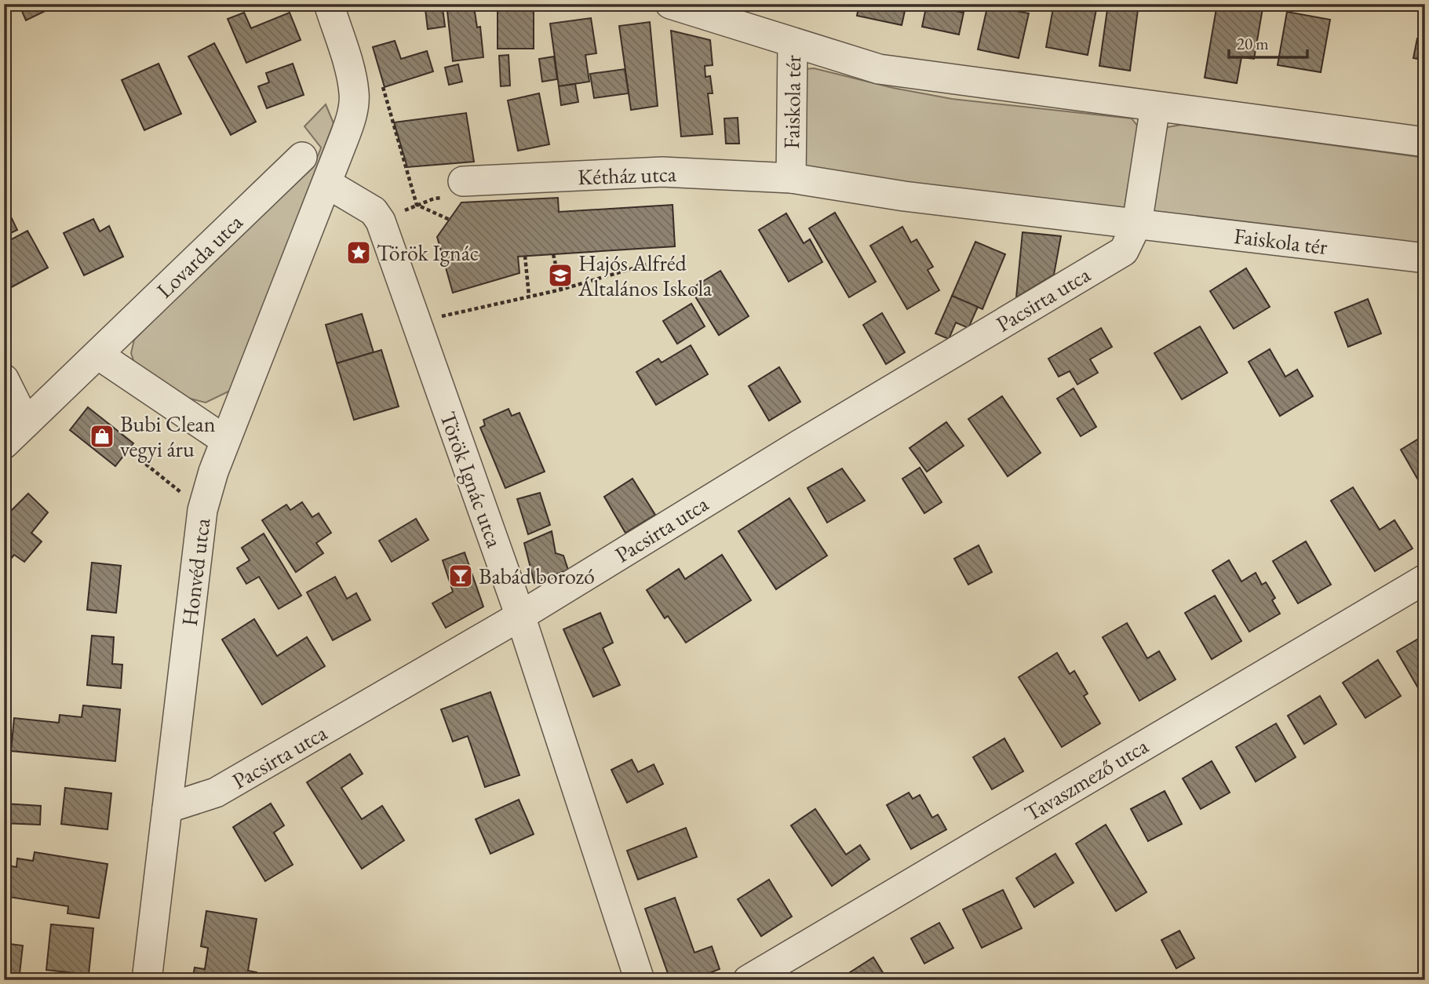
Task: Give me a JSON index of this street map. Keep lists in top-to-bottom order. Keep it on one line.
{"streets":{"street":["Faiskola tér","Kétház utca","Lovarda utca","Pacsirta utca","Török Ignác utca","Honvéd utca","Tavaszmező utca"]},"crossings":[["Faiskola tér","Kétház utca"],["Faiskola tér","Pacsirta utca"],["Pacsirta utca","Török Ignác utca"],["Pacsirta utca","Honvéd utca"],["Török Ignác utca","Honvéd utca"]],"places":{"place":["Török Ignác"],"school or university":["Hajós Alfréd Általános Iskola"],"shop":["Bubi Clean vegyi áru"],"bar":["Babád borozó"]},"scale_bar":"20 m"}
